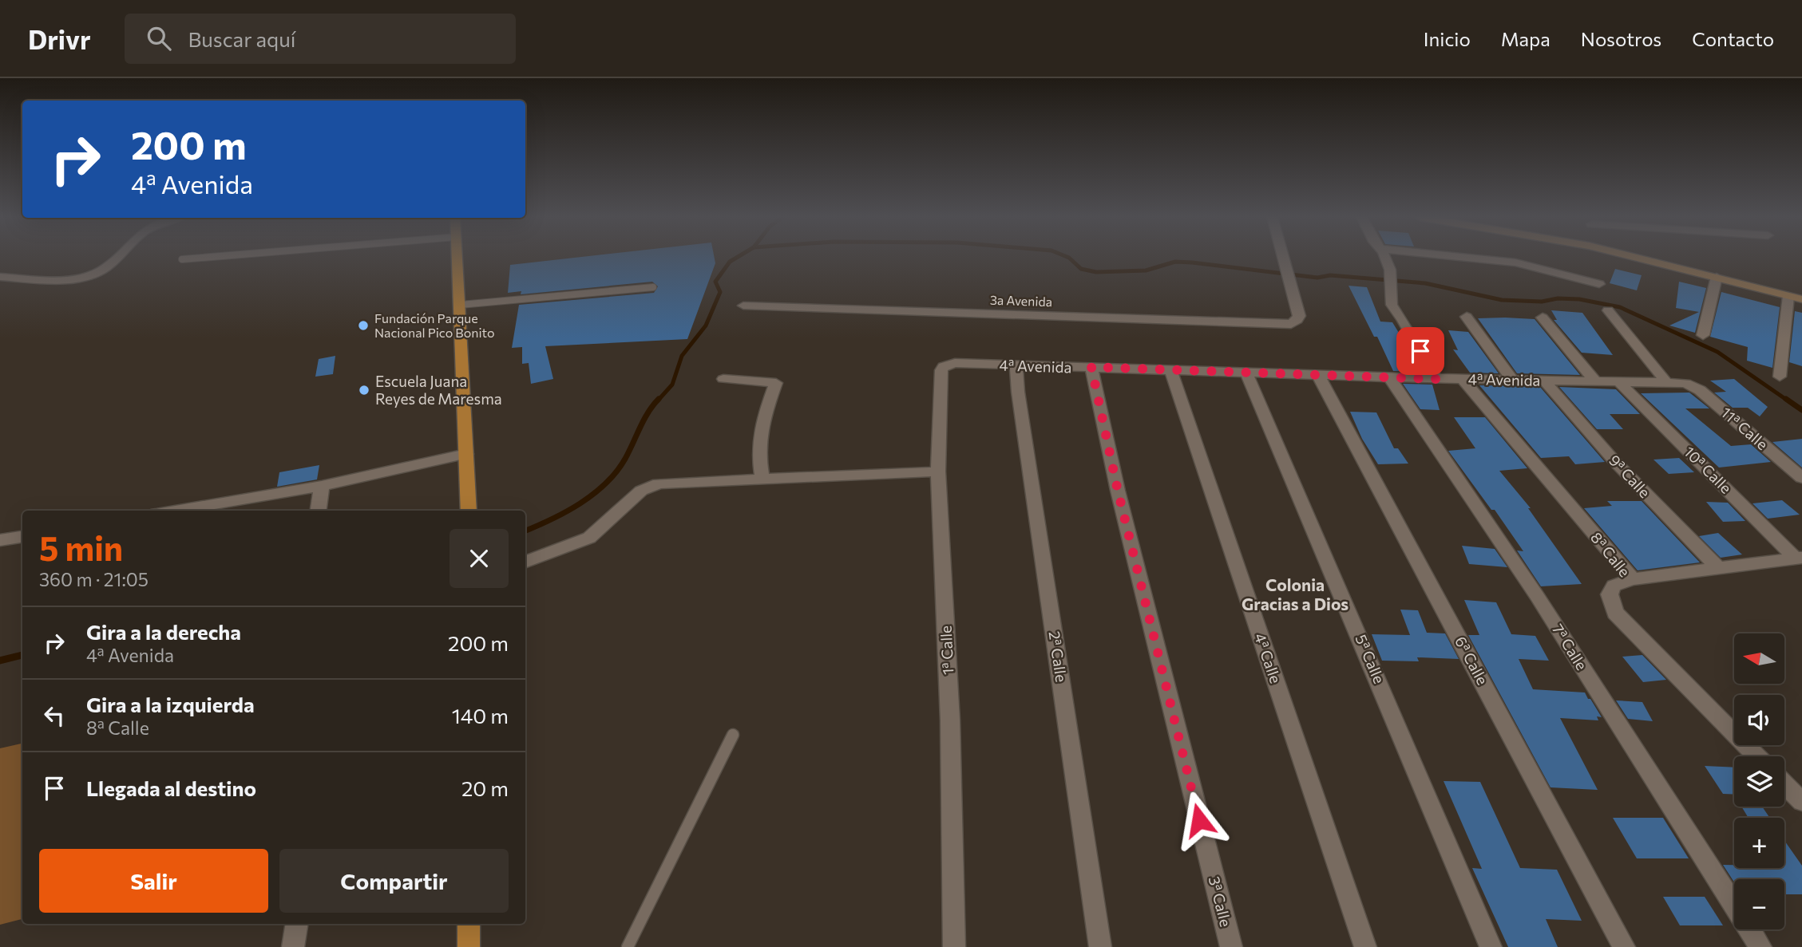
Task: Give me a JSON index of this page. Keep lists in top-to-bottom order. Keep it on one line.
{"streets":{"street":["3a Avenida","4ª Avenida","11ª Calle","10ª Calle","9ª Calle","8ª Calle","7ª Calle","1ª Calle","2ª Calle","4ª Calle","5ª Calle","6ª Calle","3ª Calle"]},"crossings":[["4ª Avenida","11ª Calle"],["4ª Avenida","10ª Calle"],["4ª Avenida","9ª Calle"],["4ª Avenida","8ª Calle"],["4ª Avenida","7ª Calle"],["4ª Avenida","1ª Calle"],["4ª Avenida","2ª Calle"],["4ª Avenida","4ª Calle"],["4ª Avenida","5ª Calle"],["4ª Avenida","6ª Calle"],["4ª Avenida","3ª Calle"]],"districts":["Colonia Gracias a Dios"],"places":["Fundación Parque Nacional Pico Bonito","Escuela Juana Reyes de Maresma"],"north":"left","page":{"header":"Drivr","search":"Buscar aquí","nav":["Inicio","Mapa","Nosotros","Contacto"],"turn":["200 m","4ª Avenida"],"heading":["5 min","360 m · 21:05"],"list":[{"name":"Gira a la derecha","note":"4ª Avenida","value":"200 m"},{"name":"Gira a la izquierda","note":"8ª Calle","value":"140 m"},{"name":"Llegada al destino","value":"20 m"}],"map_buttons":["+","−"],"buttons":["Salir","Compartir"]}}
